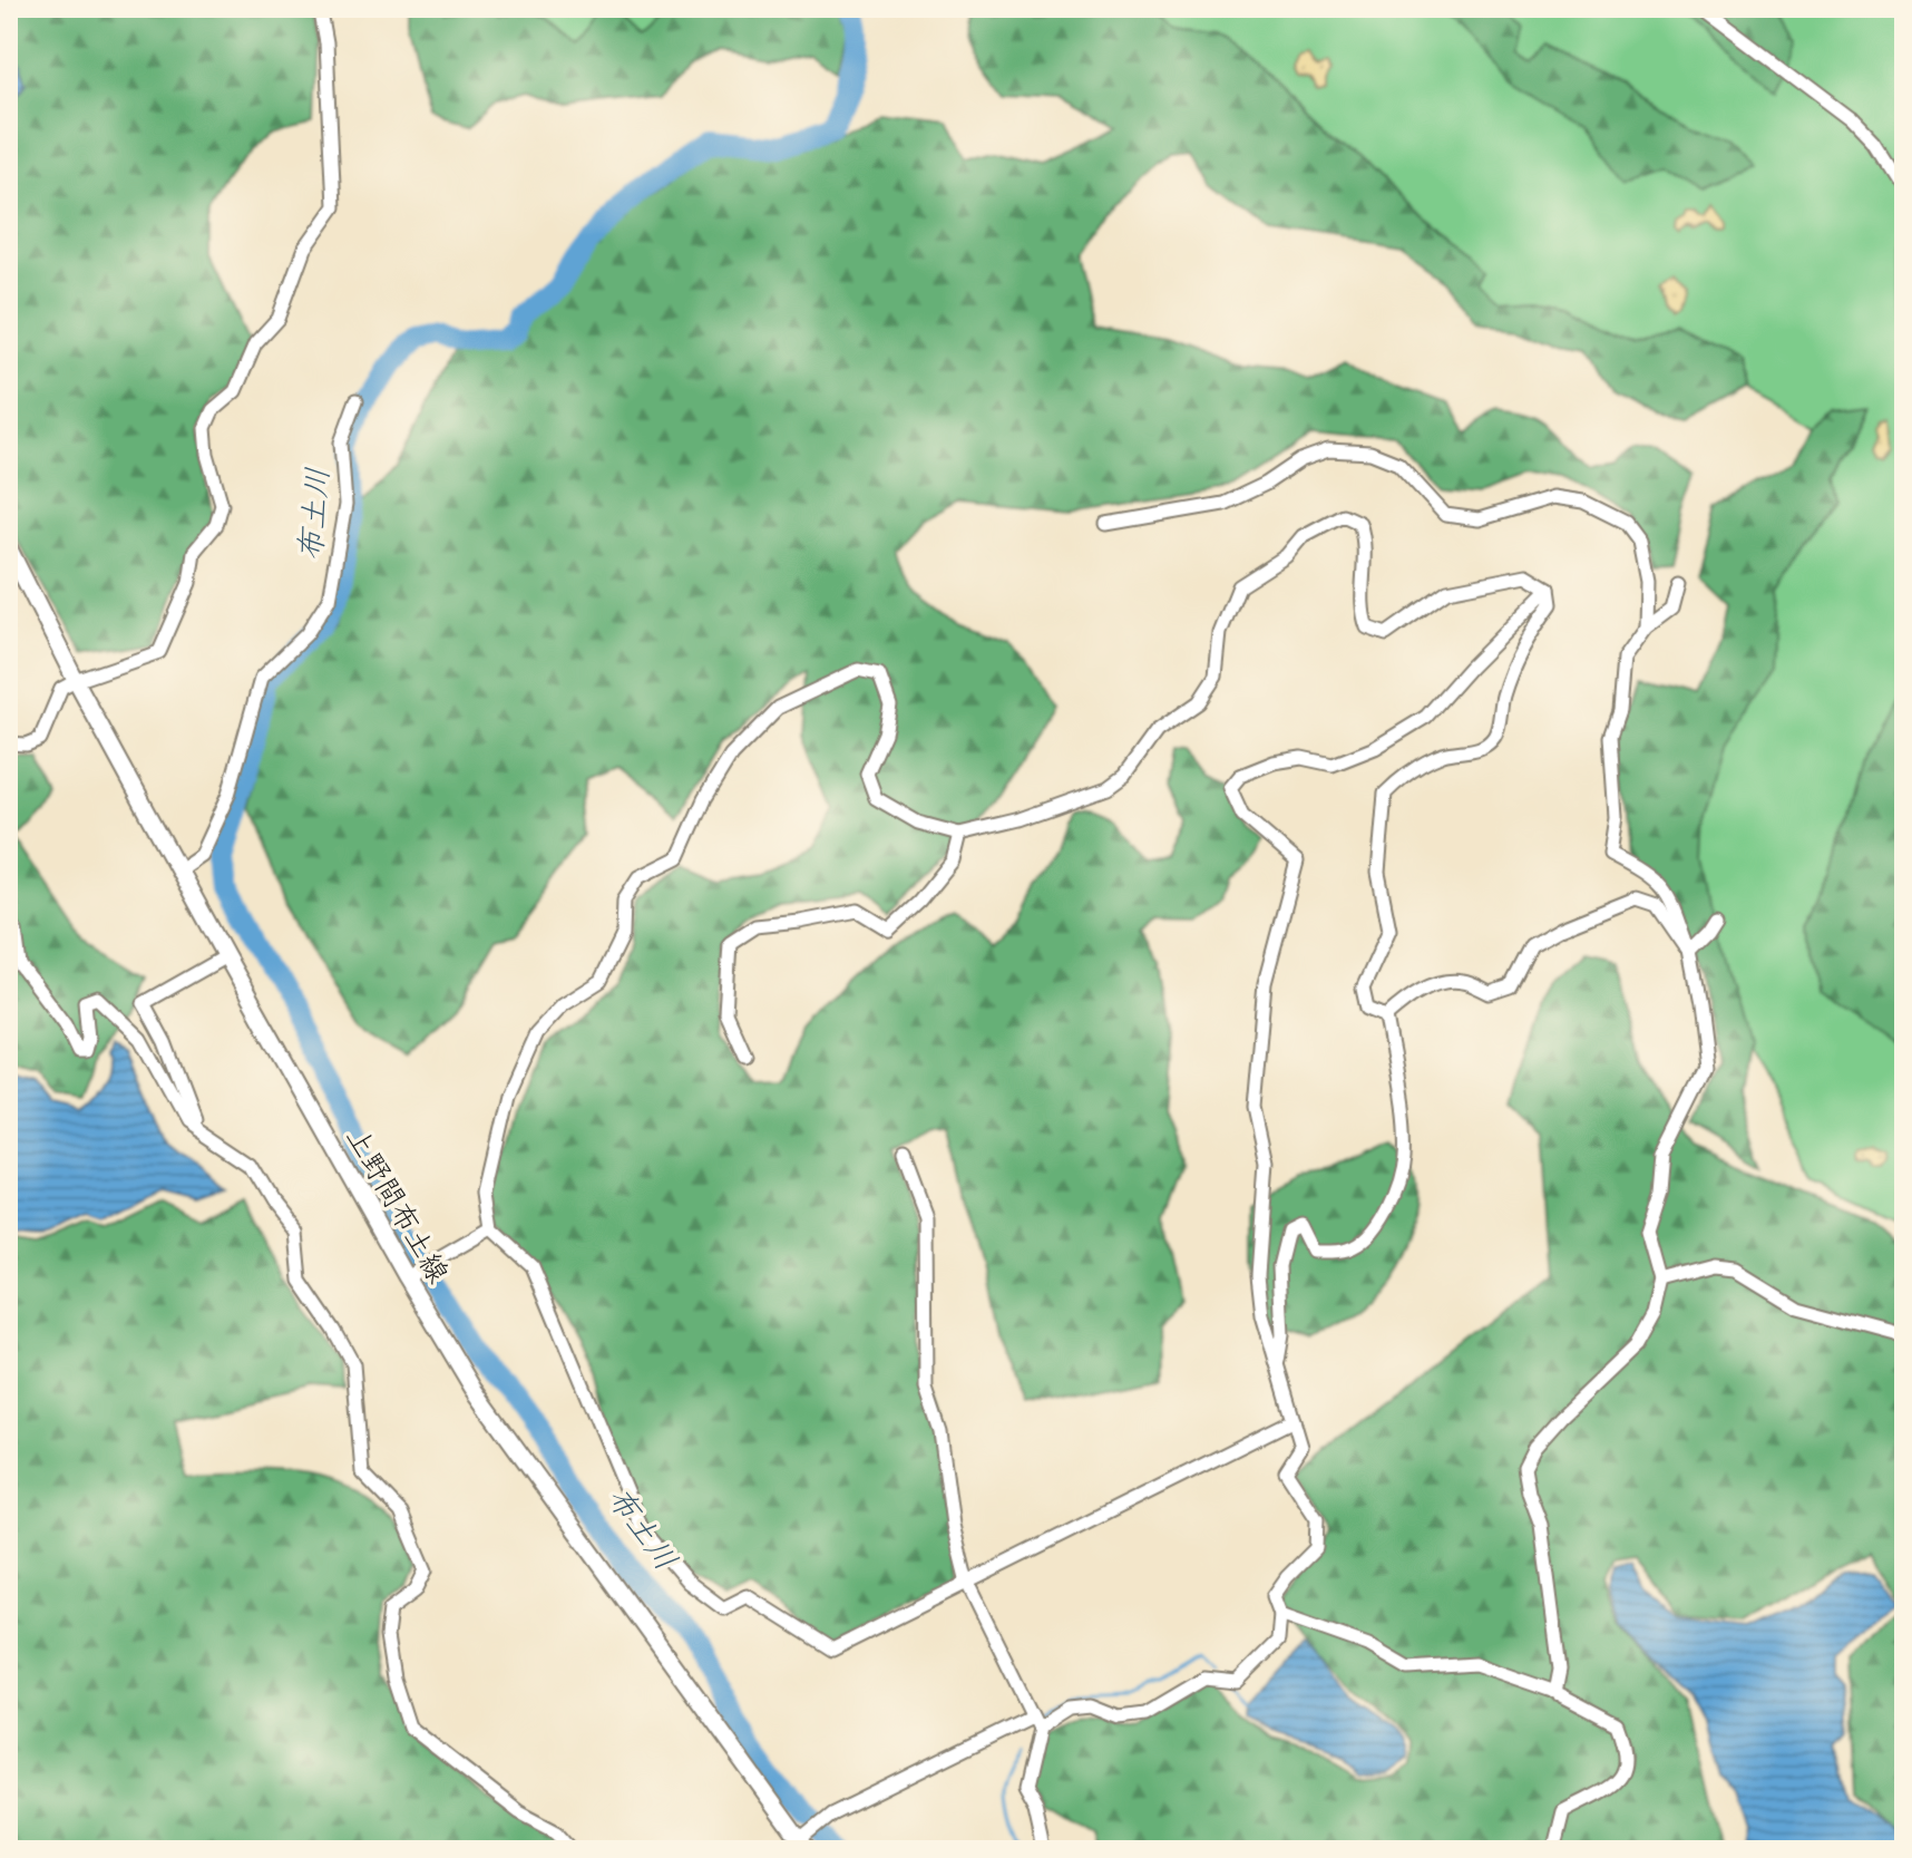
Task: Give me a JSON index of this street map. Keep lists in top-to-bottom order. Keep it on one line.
{"streets":{"main road":["上野間布土線"]},"water":["布土川"]}
